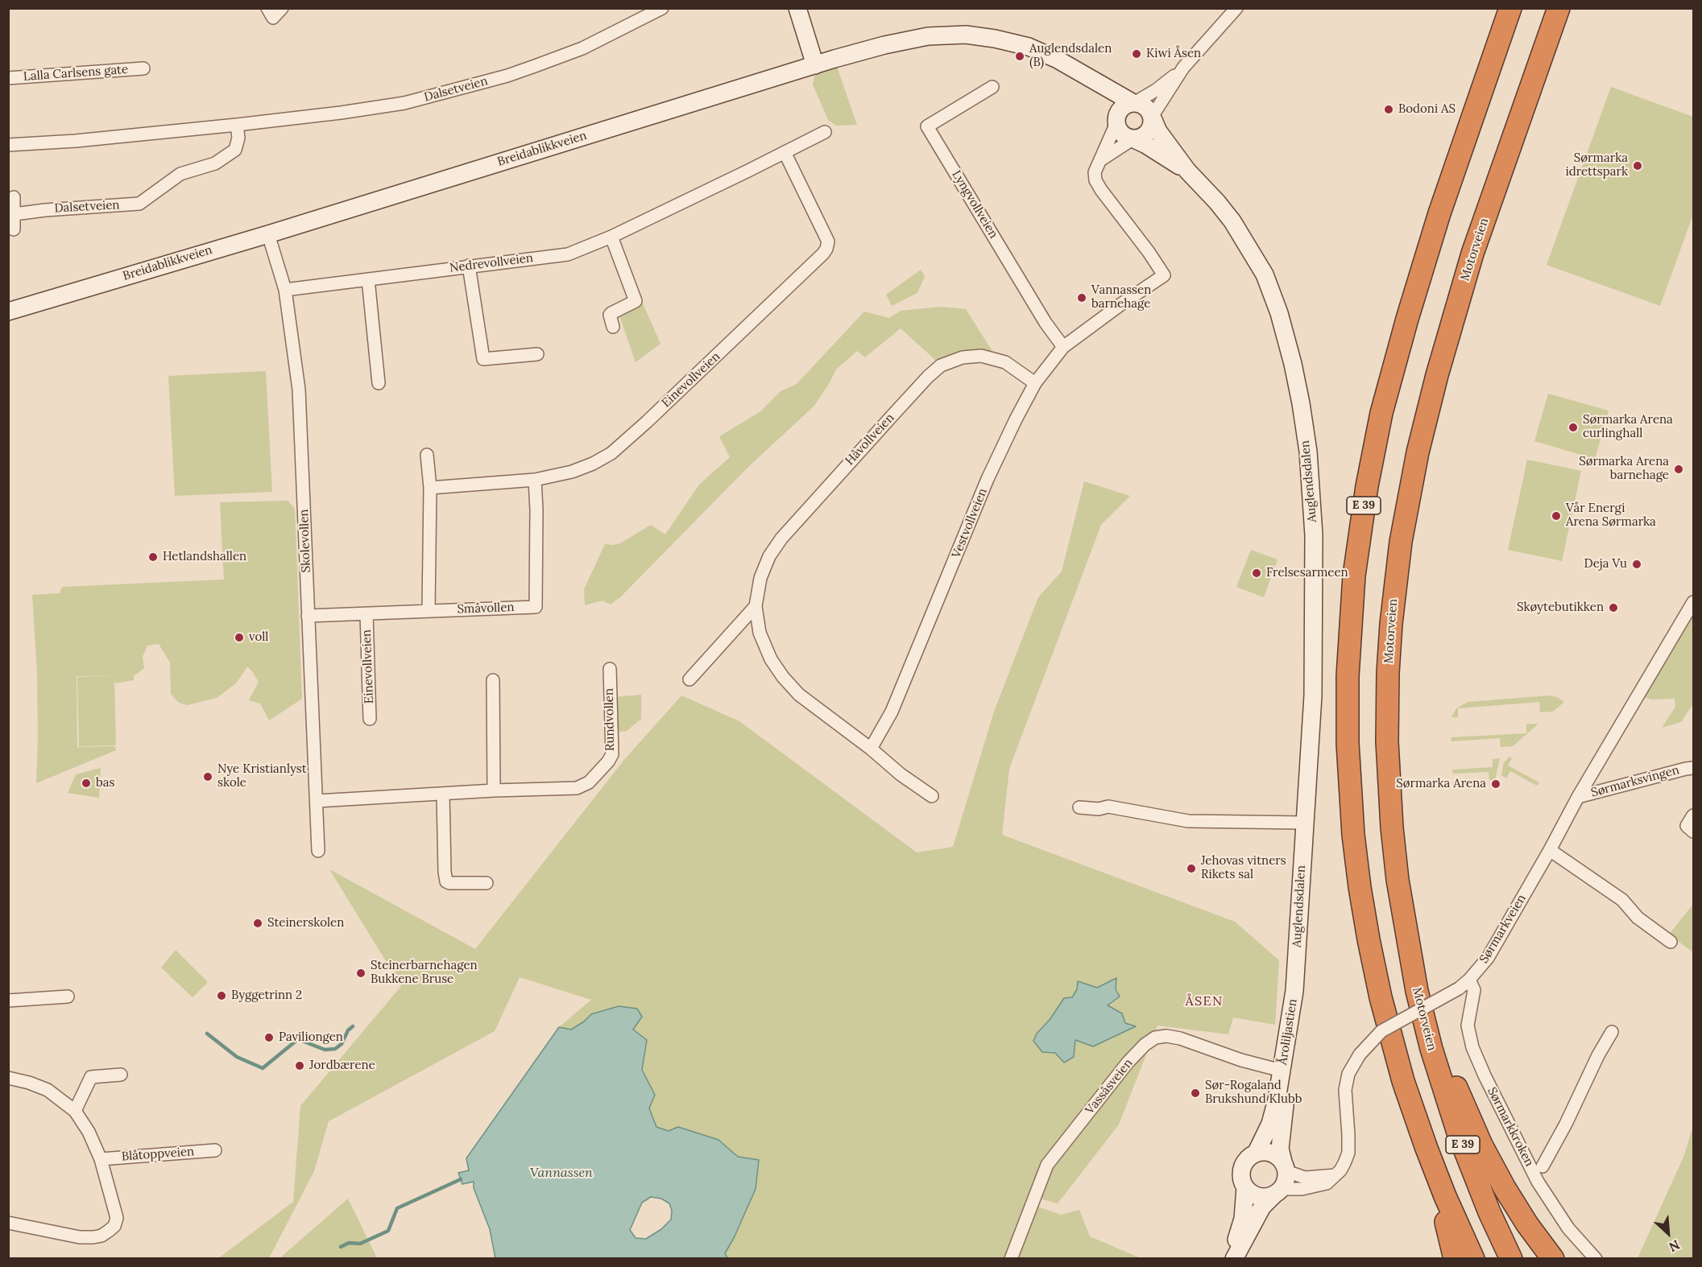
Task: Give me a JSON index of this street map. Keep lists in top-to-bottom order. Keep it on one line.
{"streets":{"highway":["Motorveien","E 39"],"main road":["Breidablikkveien","Auglendsdalen","Åroliljastien"],"street":["Lalla Carlsens gate","Dalsetveien","Lyngvollveien","Nedrevollveien","Einevollveien","Håvollveien","Vestvollveien","Skolevollen","Småvollen","Rundvollen","Sørmarksvingen","Sørmarkveien","Vassåsveien","Sørmarkkroken","Blåtoppveien"]},"crossings":[["Breidablikkveien","Auglendsdalen"],["Breidablikkveien","Skolevollen"],["Lyngvollveien","Vestvollveien"],["Motorveien","E 39"],["Nedrevollveien","Einevollveien"],["Nedrevollveien","Skolevollen"],["Einevollveien","Småvollen"],["Håvollveien","Vestvollveien"],["Auglendsdalen","Åroliljastien"],["Skolevollen","Småvollen"],["Skolevollen","Rundvollen"],["Sørmarksvingen","Sørmarkveien"],["Sørmarkveien","Sørmarkkroken"],["Åroliljastien","Vassåsveien"]],"districts":["ÅSEN"],"water":["Vannassen"],"places":["Kiwi Åsen","Auglendsdalen (B)","Bodoni AS","Sørmarka idrettspark","Vannassen barnehage","Sørmarka Arena curlinghall","Sørmarka Arena barnehage","Vår Energi Arena Sørmarka","Hetlandshallen","Deja Vu","Frelsesarmeen","Skøytebutikken","voll","Nye Kristianlyst skole","bas","Sørmarka Arena","Jehovas vitners Rikets sal","Steinerskolen","Steinerbarnehagen Bukkene Bruse","Byggetrinn 2","Paviliongen","Jordbærene","Sør-Rogaland Brukshund Klubb"],"north":"bottom right"}
